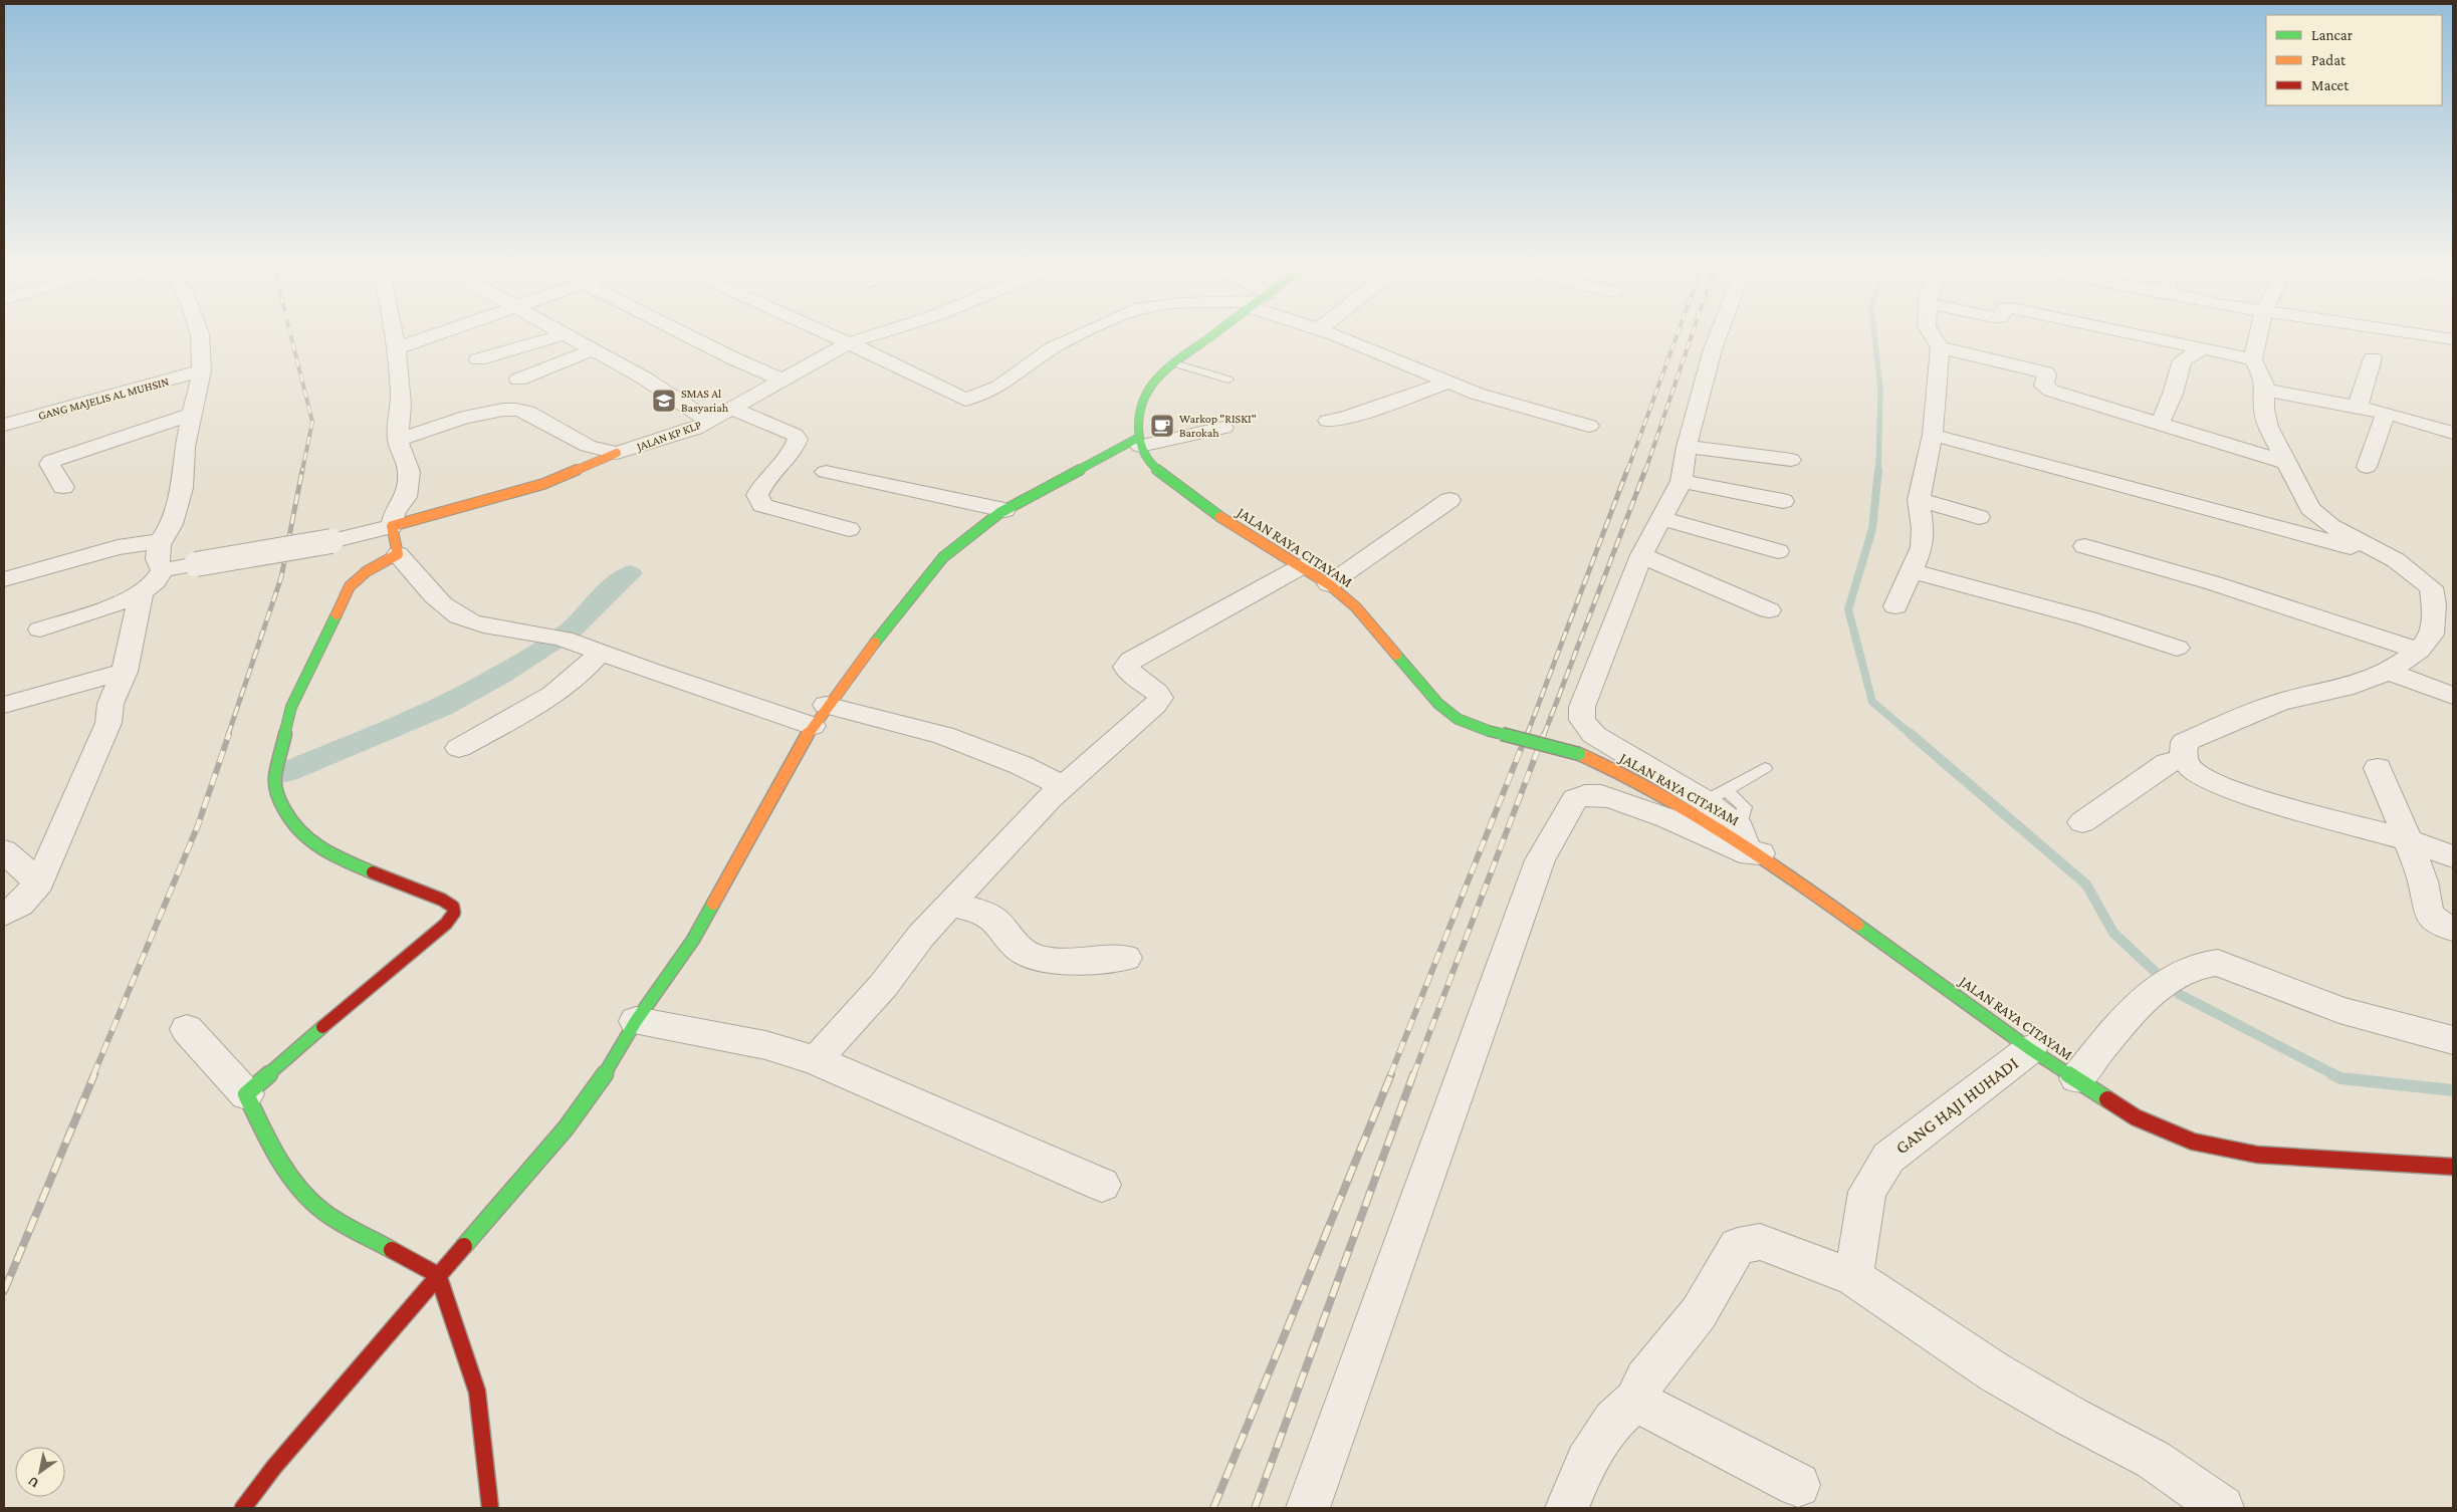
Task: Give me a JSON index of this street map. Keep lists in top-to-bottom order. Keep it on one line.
{"streets":{"street":["GANG MAJELIS AL MUHSIN","JALAN KP KLP","JALAN RAYA CITAYAM","GANG HAJI HUHADI"]},"crossings":[["JALAN RAYA CITAYAM","GANG HAJI HUHADI"]],"places":{"school or university":["SMAS Al Basyariah"],"cafe":["Warkop \"RISKI\" Barokah"]},"legend":["Lancar","Padat","Macet"],"north":"bottom left"}
